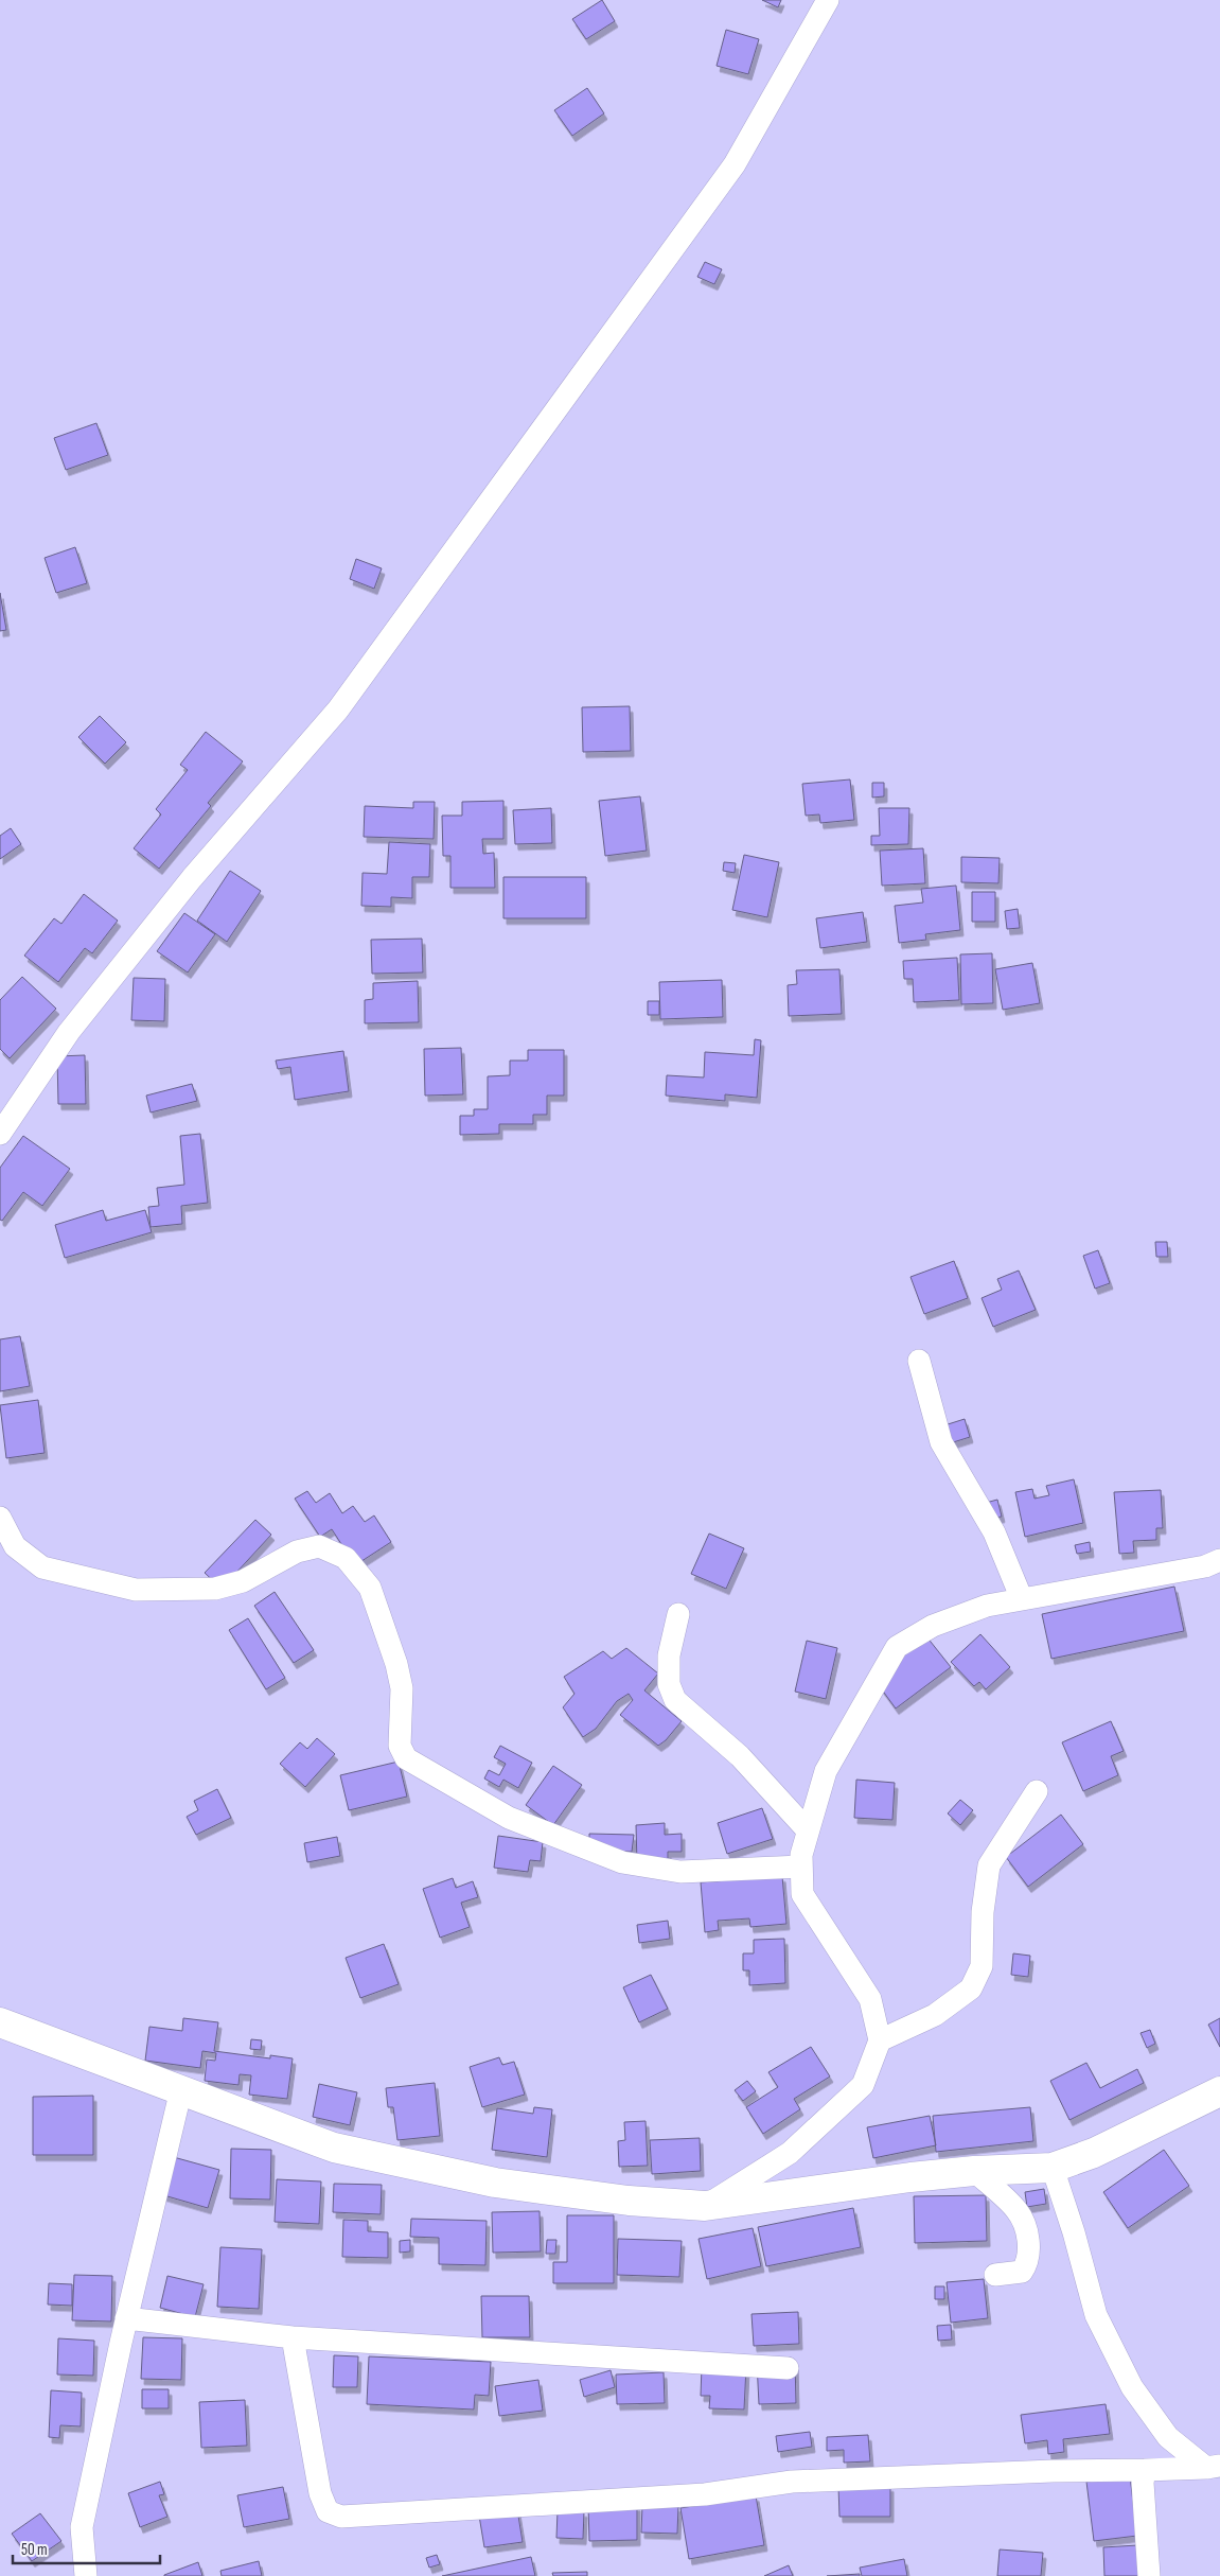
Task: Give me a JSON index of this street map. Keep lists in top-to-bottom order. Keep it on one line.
{"scale_bar":"50 m"}
